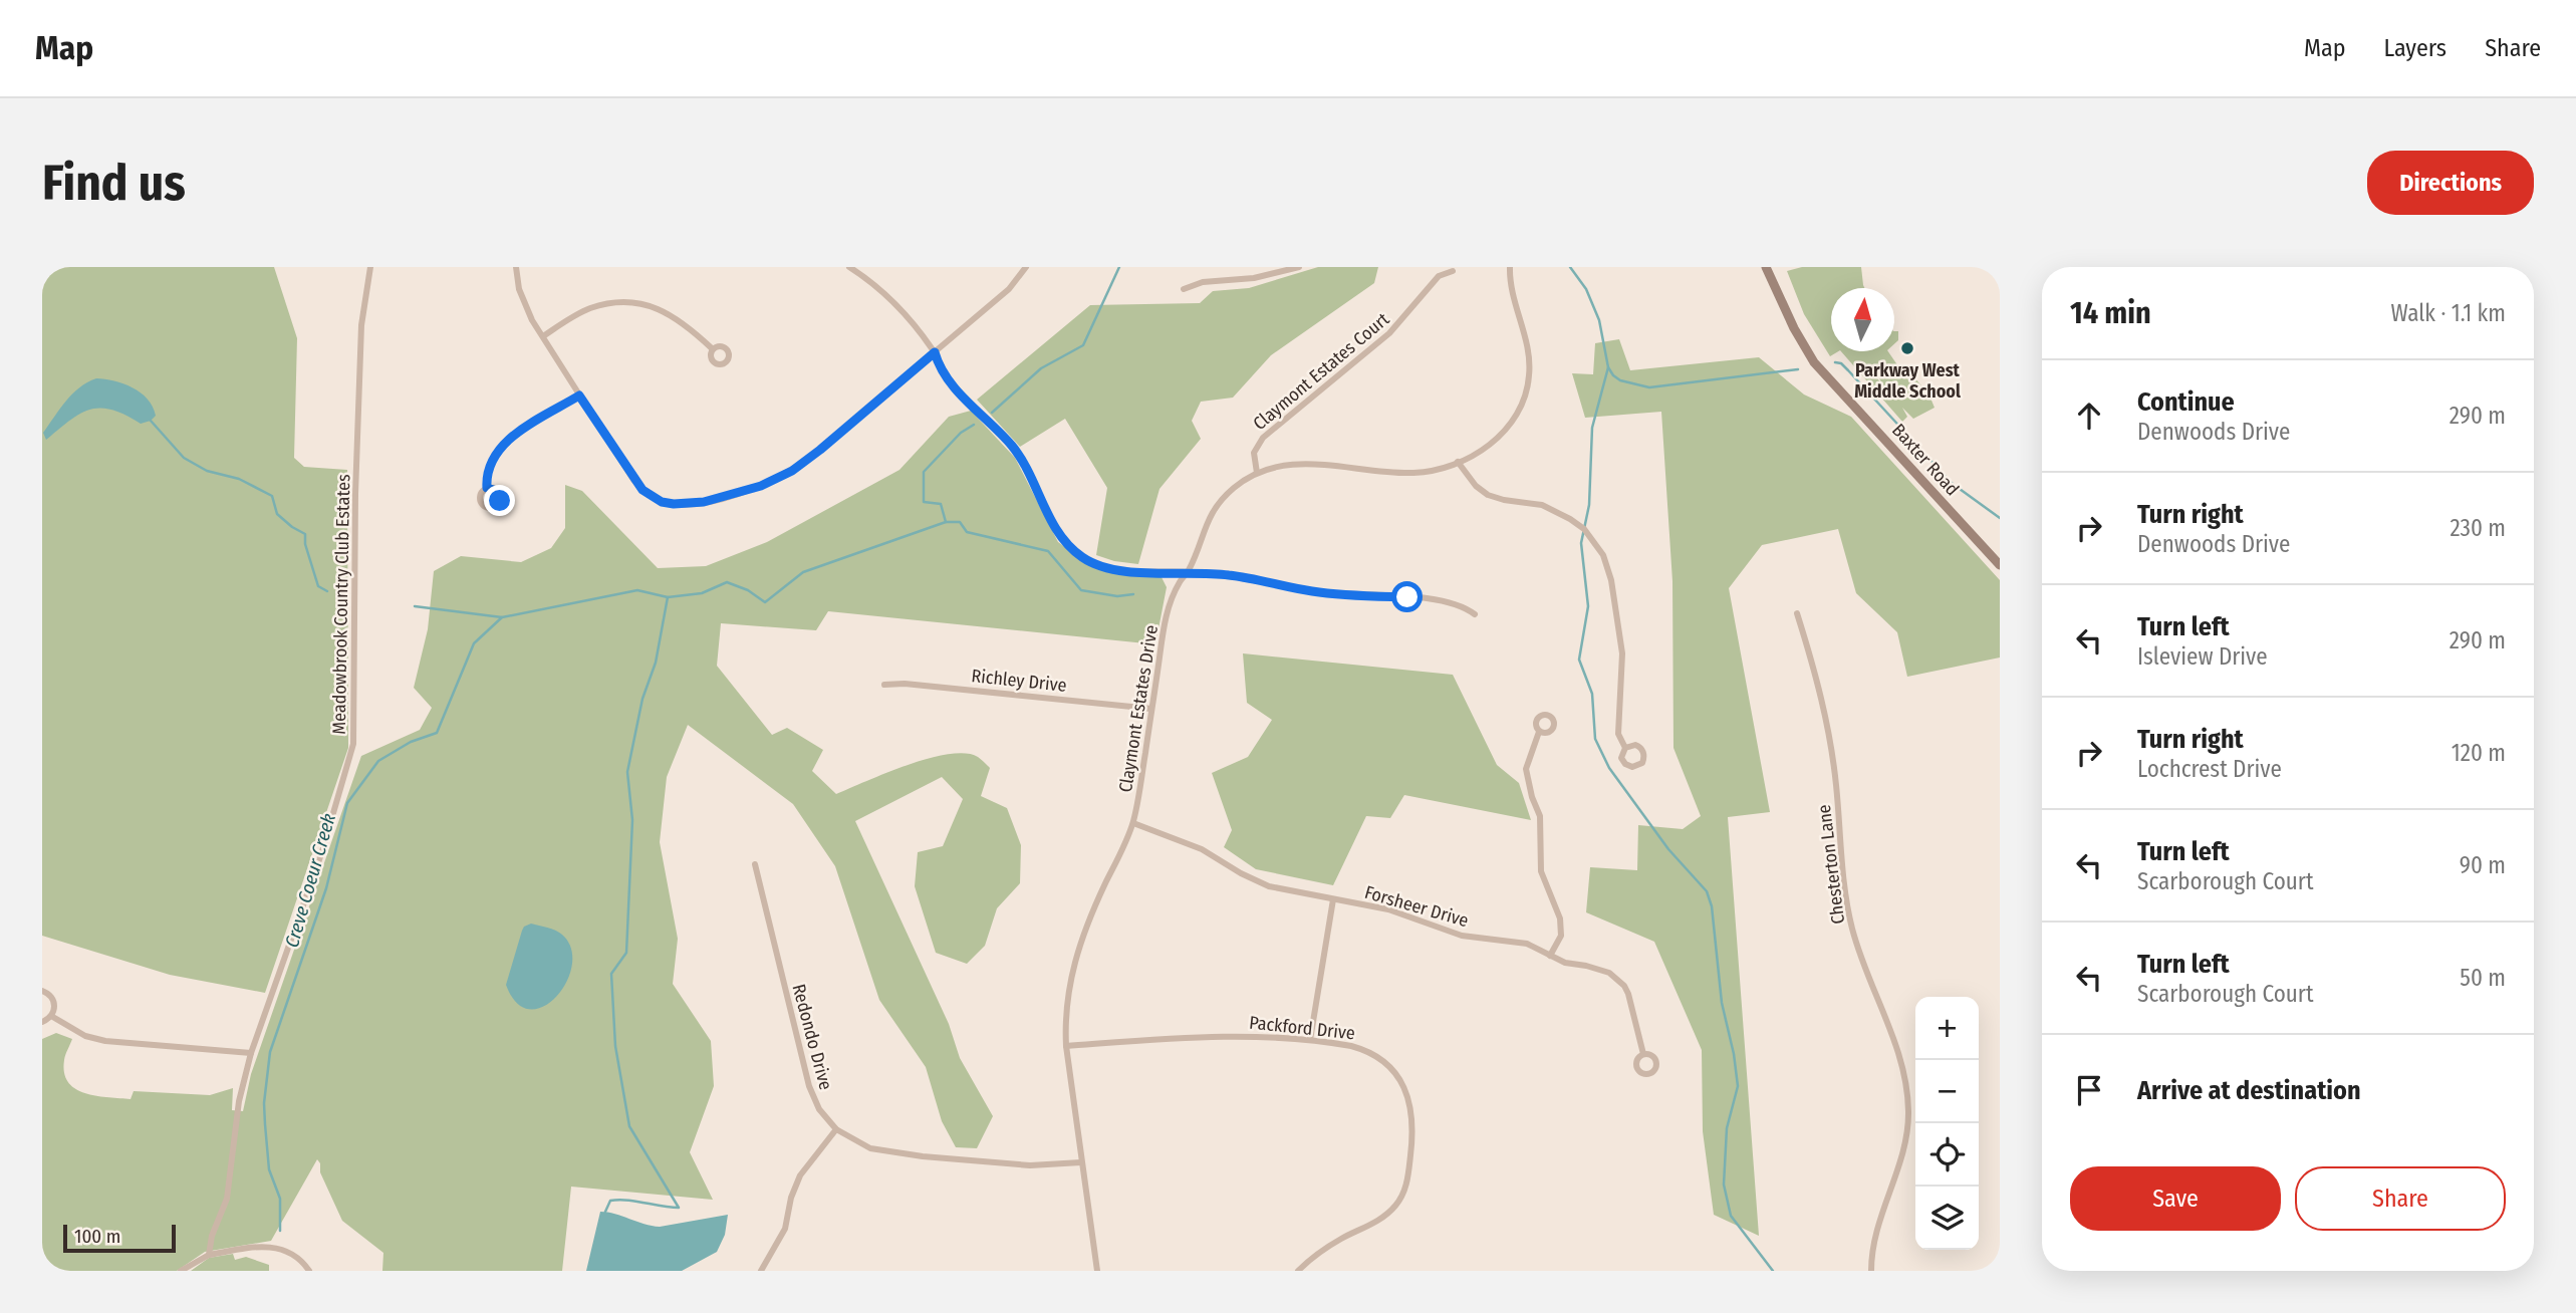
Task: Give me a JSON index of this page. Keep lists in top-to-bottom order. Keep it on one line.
{"streets":{"main road":["Baxter Road"],"street":["Claymont Estates Court","Meadowbrook Country Club Estates","Richley Drive","Claymont Estates Drive","Chesterton Lane","Forsheer Drive","Packford Drive","Redondo Drive"]},"crossings":[["Claymont Estates Court","Claymont Estates Drive"],["Richley Drive","Claymont Estates Drive"],["Claymont Estates Drive","Forsheer Drive"],["Claymont Estates Drive","Packford Drive"],["Claymont Estates Drive","Redondo Drive"]],"water":["Creve Coeur Creek"],"places":["Parkway West Middle School"],"scale_bar":"100 m","north":"top","page":{"header":"Map","nav":["Map","Layers","Share"],"buttons":["Directions",["Save","Share"]],"title":"Find us","heading":["14 min","Walk · 1.1 km"],"list":[["Continue","Denwoods Drive","290 m"],["Turn right","Denwoods Drive","230 m"],["Turn left","Isleview Drive","290 m"],["Turn right","Lochcrest Drive","120 m"],["Turn left","Scarborough Court","90 m"],["Turn left","Scarborough Court","50 m"],"Arrive at destination"],"map_buttons":["+","−"],"scale":"100 m"}}
